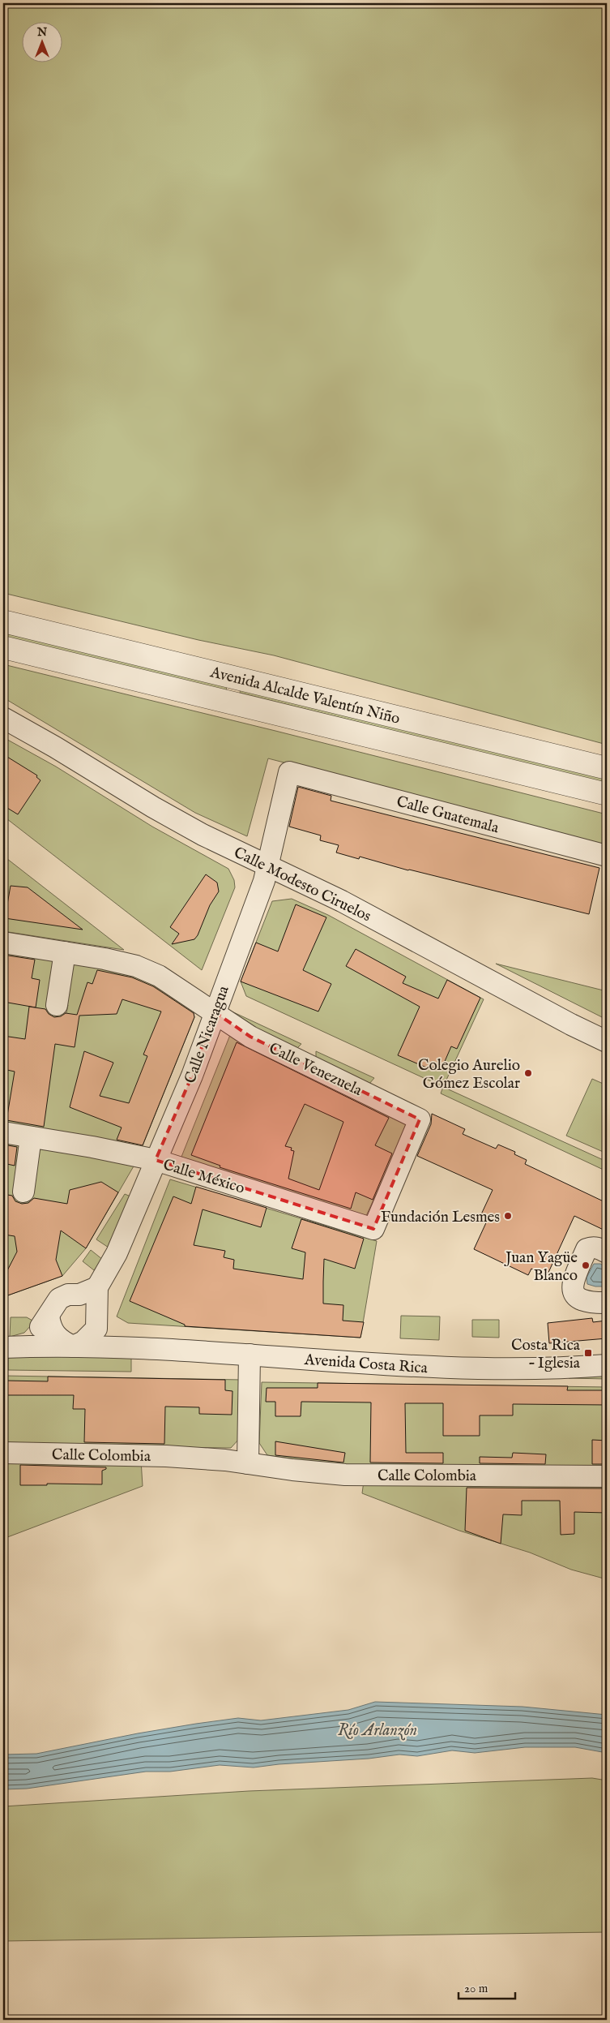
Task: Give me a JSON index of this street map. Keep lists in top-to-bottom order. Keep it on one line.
{"streets":{"street":["Avenida Alcalde Valentín Niño","Calle Guatemala","Calle Modesto Ciruelos","Calle Nicaragua","Calle Venezuela","Calle México","Avenida Costa Rica","Calle Colombia"]},"crossings":[["Calle Guatemala","Calle Nicaragua"],["Calle Modesto Ciruelos","Calle Nicaragua"],["Calle Nicaragua","Calle Venezuela"],["Calle Nicaragua","Calle México"],["Calle Nicaragua","Avenida Costa Rica"],["Calle Venezuela","Calle México"]],"water":["Río Arlanzón"],"places":{"other":["Colegio Aurelio Gómez Escolar","Fundación Lesmes","Juan Yagüe Blanco"],"transit":["Costa Rica – Iglesia"]},"scale_bar":"20 m","north":"top"}
